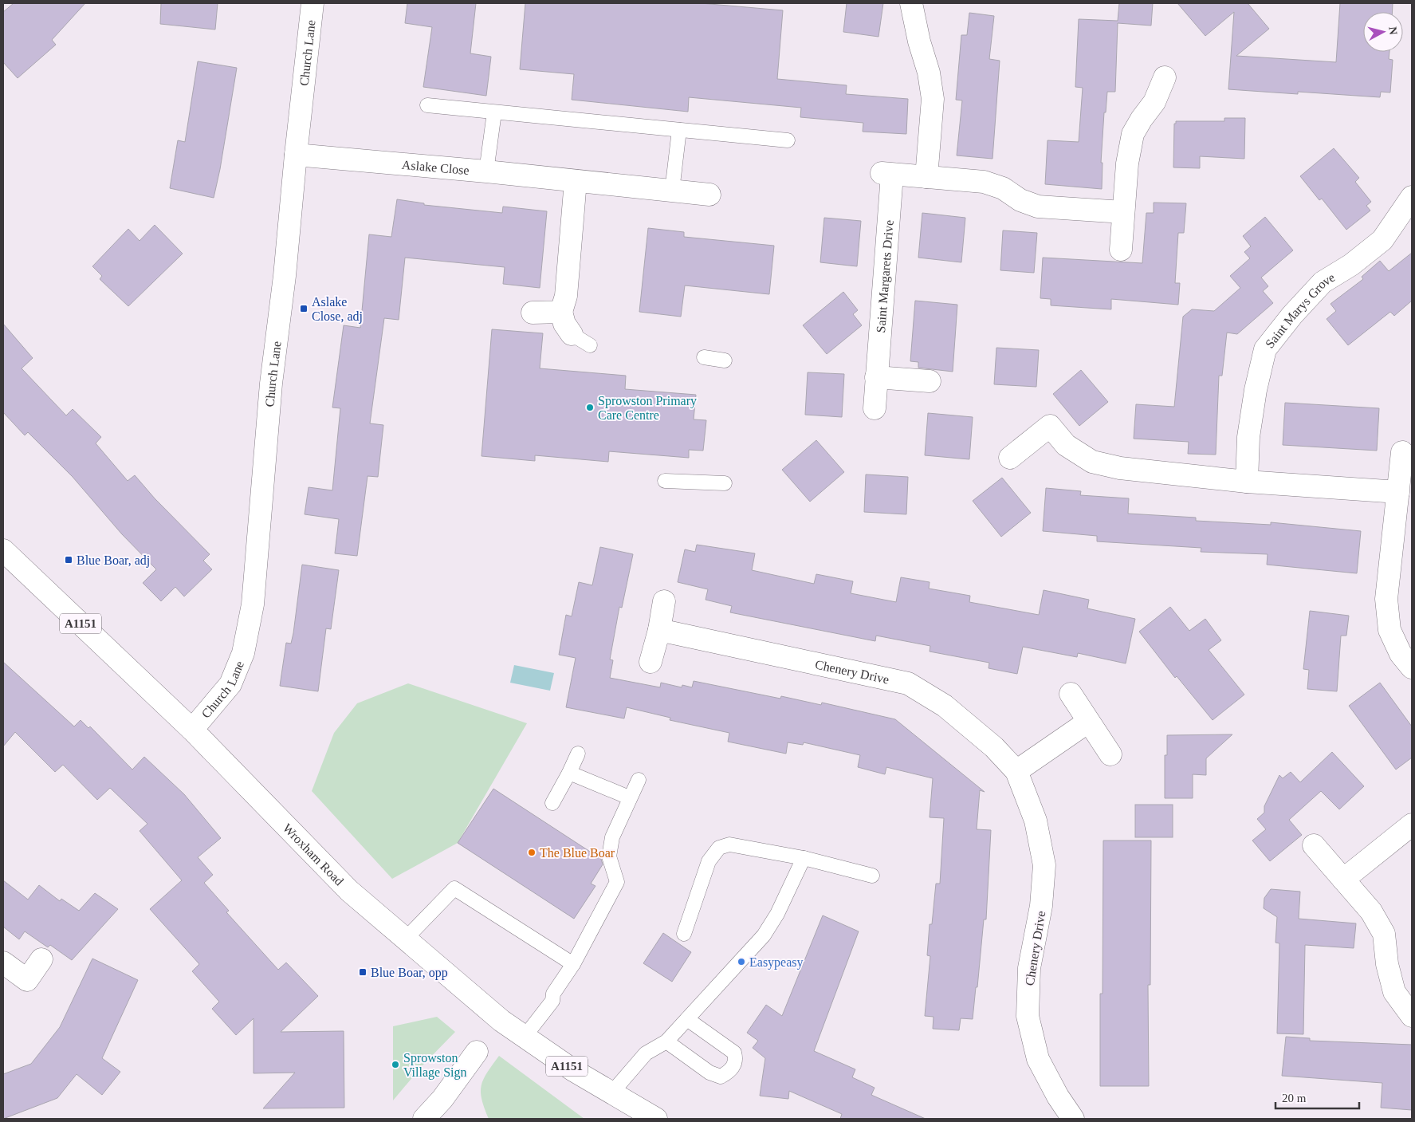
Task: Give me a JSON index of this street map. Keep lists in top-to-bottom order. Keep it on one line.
{"streets":{"street":["Church Lane","Aslake Close","Saint Margarets Drive","Saint Marys Grove","A1151","Chenery Drive","Wroxham Road"]},"crossings":[["Church Lane","Aslake Close"],["Church Lane","Wroxham Road"]],"places":{"transit":["Aslake Close, adj","Blue Boar, adj","Blue Boar, opp"],"other":["Sprowston Primary Care Centre","The Blue Boar","Easypeasy","Sprowston Village Sign"]},"scale_bar":"20 m","north":"right"}
